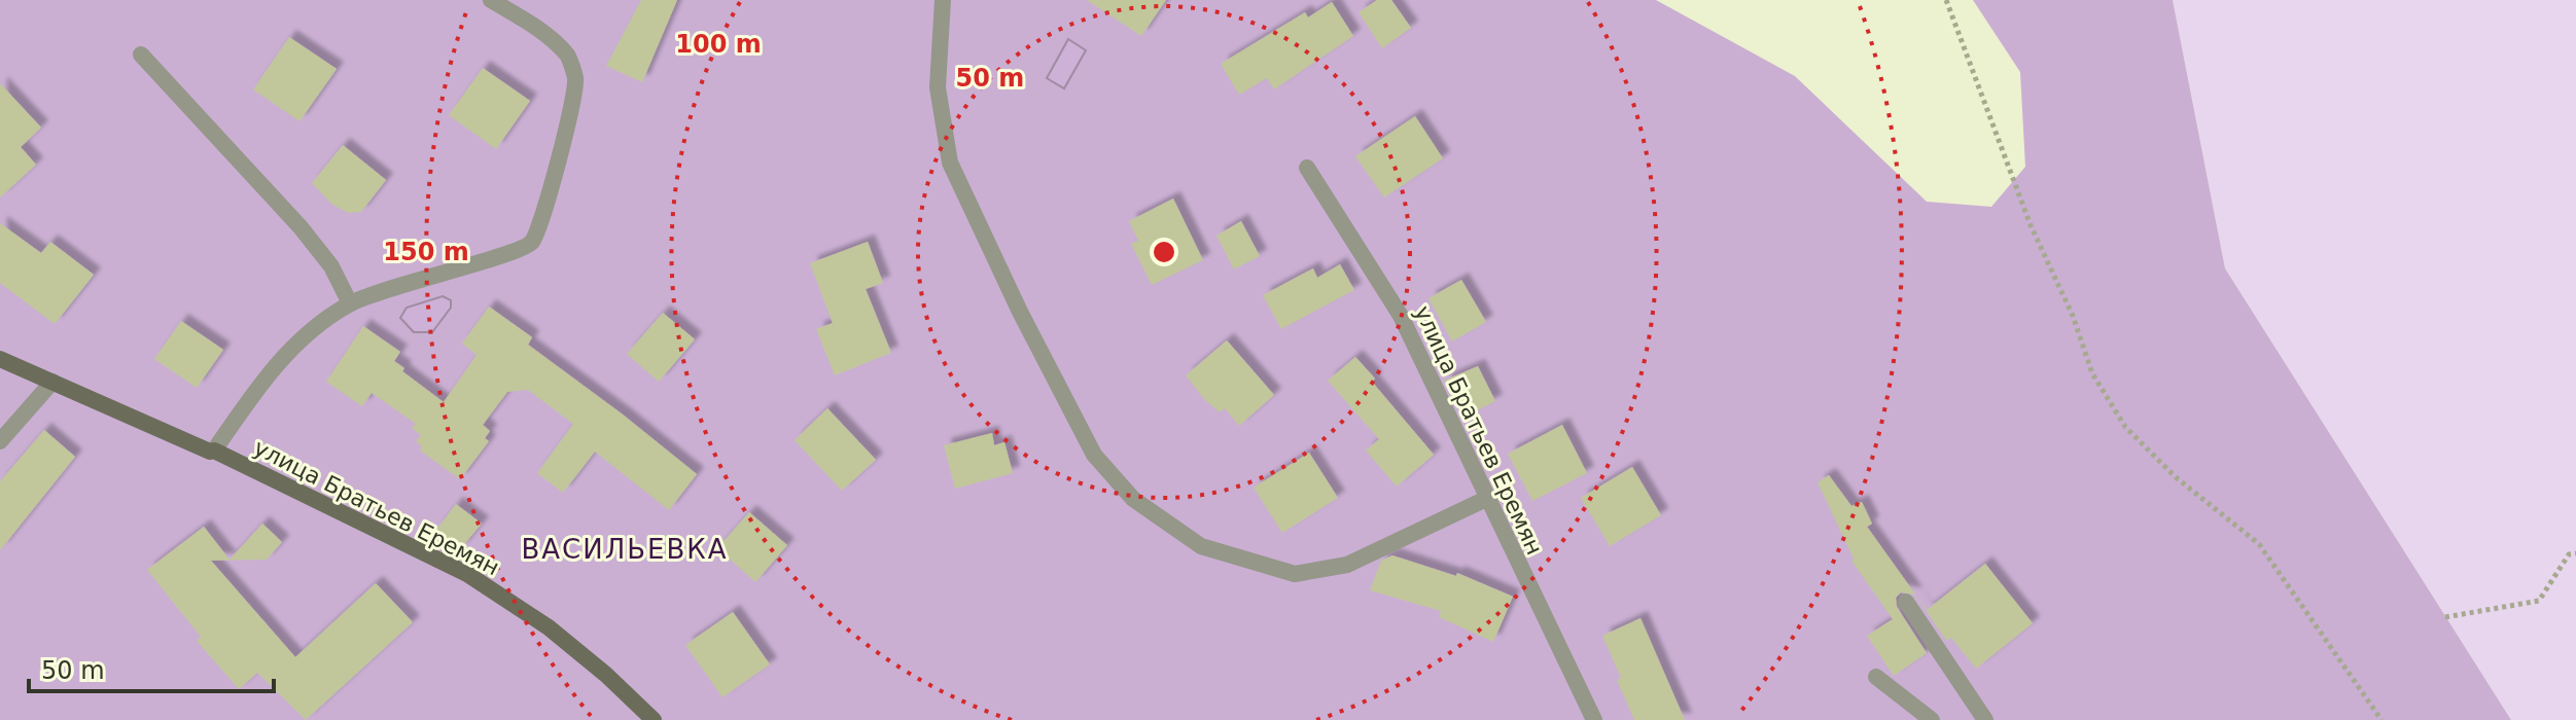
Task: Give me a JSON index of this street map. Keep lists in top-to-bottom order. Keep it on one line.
{"streets":{"street":["улица Братьев Еремян"]},"districts":["ВАСИЛЬЕВКА"],"scale_bar":"50 m","rings":["100 m","50 m","150 m"]}
